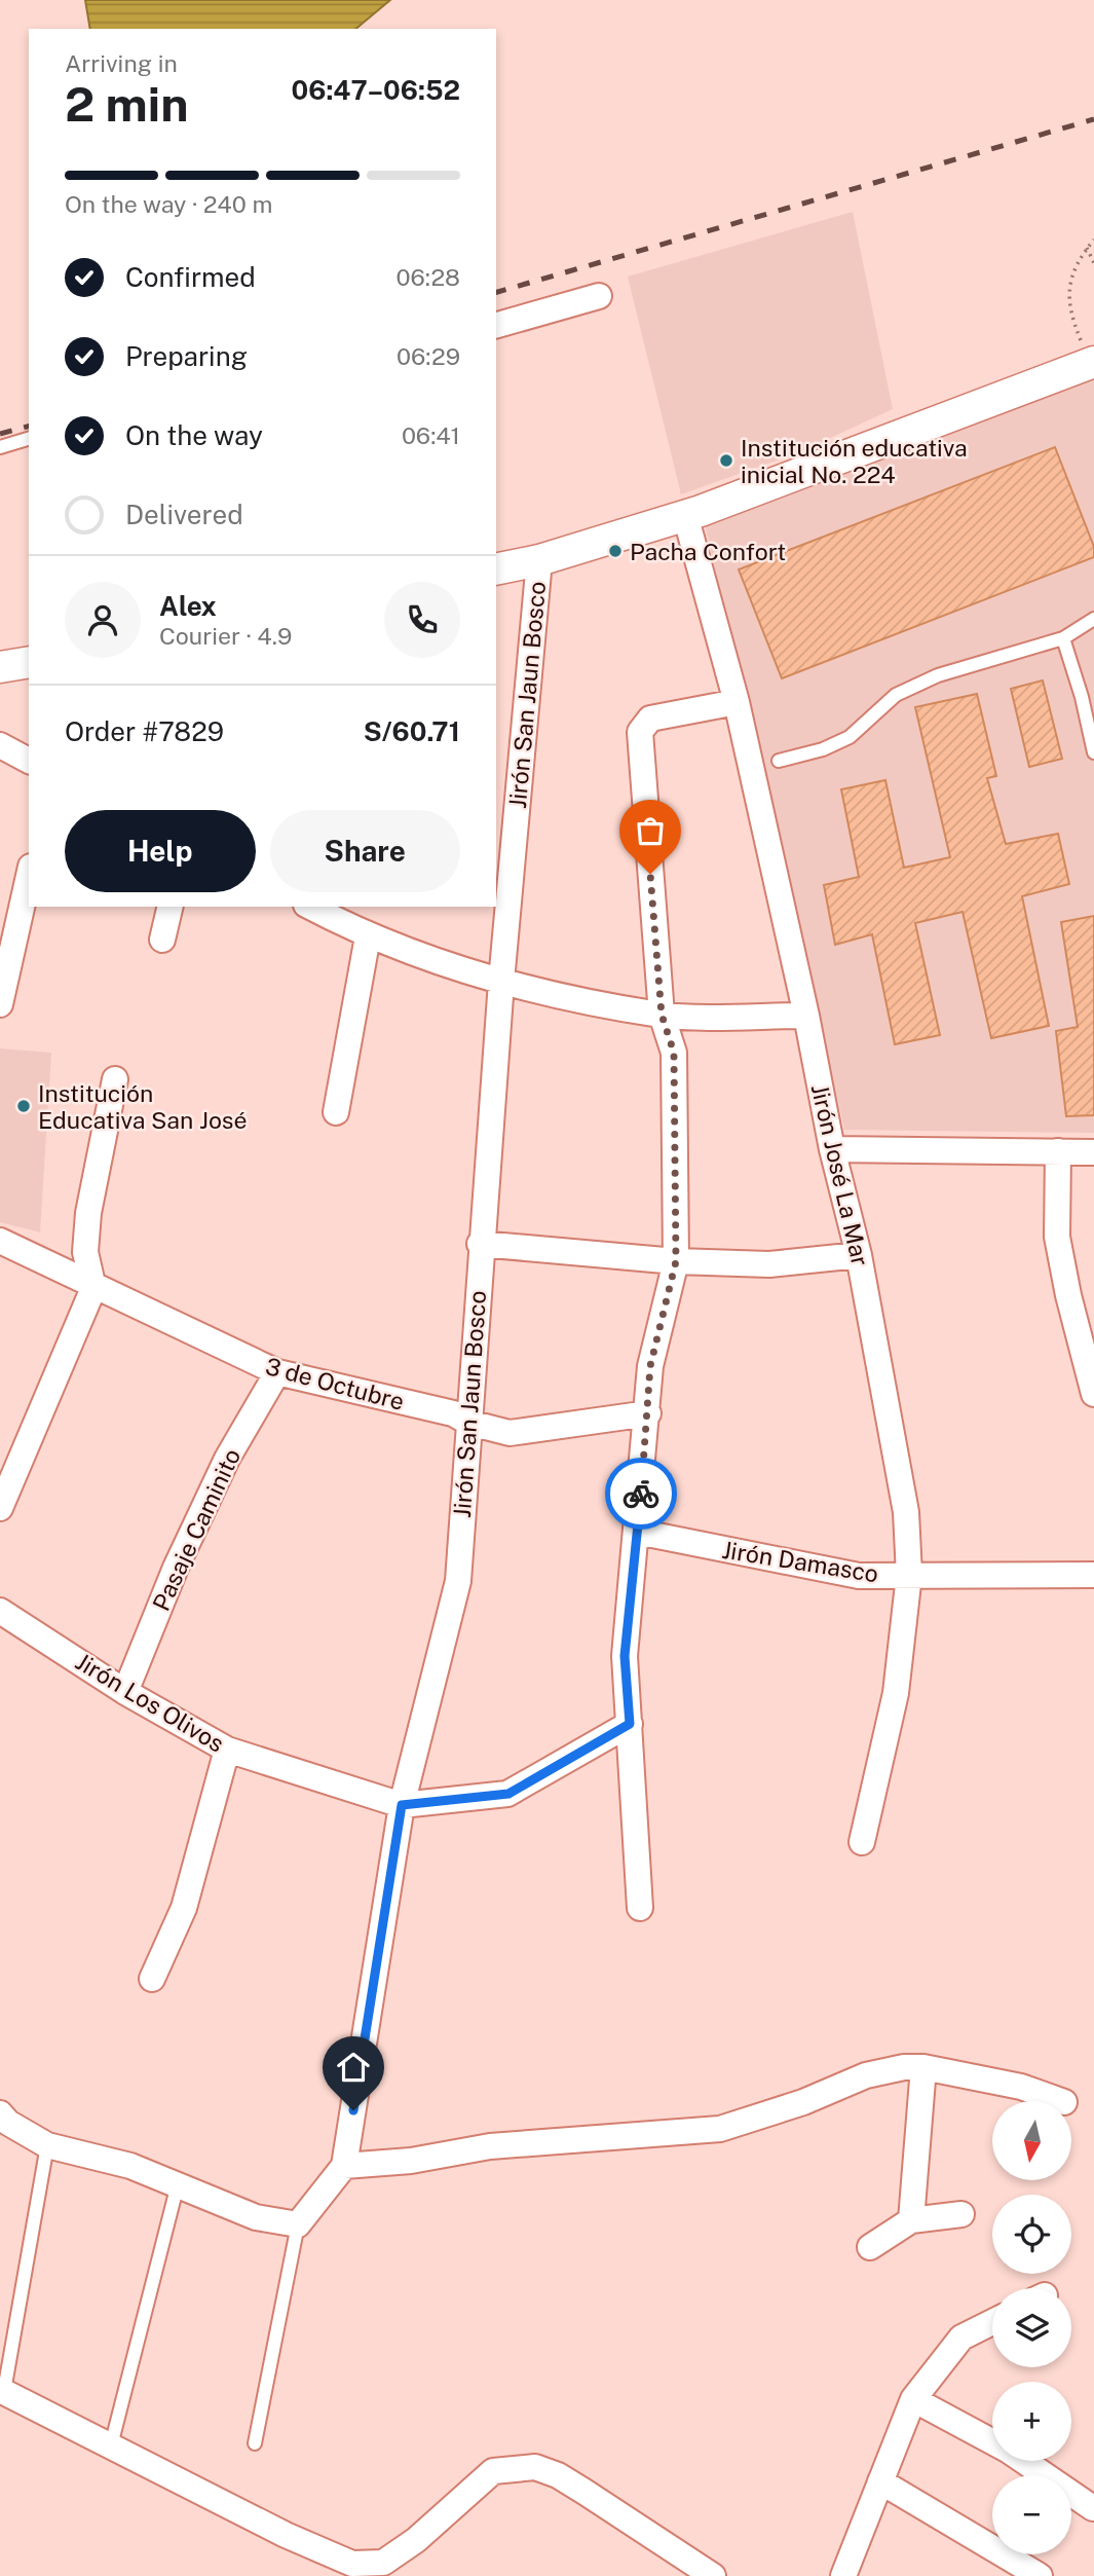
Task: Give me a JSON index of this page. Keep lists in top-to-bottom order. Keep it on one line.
{"streets":{"street":["Jirón San Jaun Bosco","Jirón José La Mar","3 de Octubre","Pasaje Caminito","Jirón Damasco","Jirón Los Olivos"]},"crossings":[["Jirón San Jaun Bosco","3 de Octubre"],["Jirón San Jaun Bosco","Jirón Los Olivos"],["Jirón José La Mar","Jirón Damasco"],["3 de Octubre","Pasaje Caminito"],["Pasaje Caminito","Jirón Los Olivos"]],"places":["Institución educativa inicial No. 224","Pacha Confort","Institución Educativa San José"],"north":"bottom","page":{"heading":["2 min","Arriving in","06:47–06:52"],"panel":["Alex","Courier · 4.9","Order #7829","S/60.71"],"bar":"On the way · 240 m","list":[["Confirmed","06:28"],["Preparing","06:29"],["On the way","06:41"],"Delivered"],"buttons":["Help","Share"],"map_buttons":["+","−"]}}
